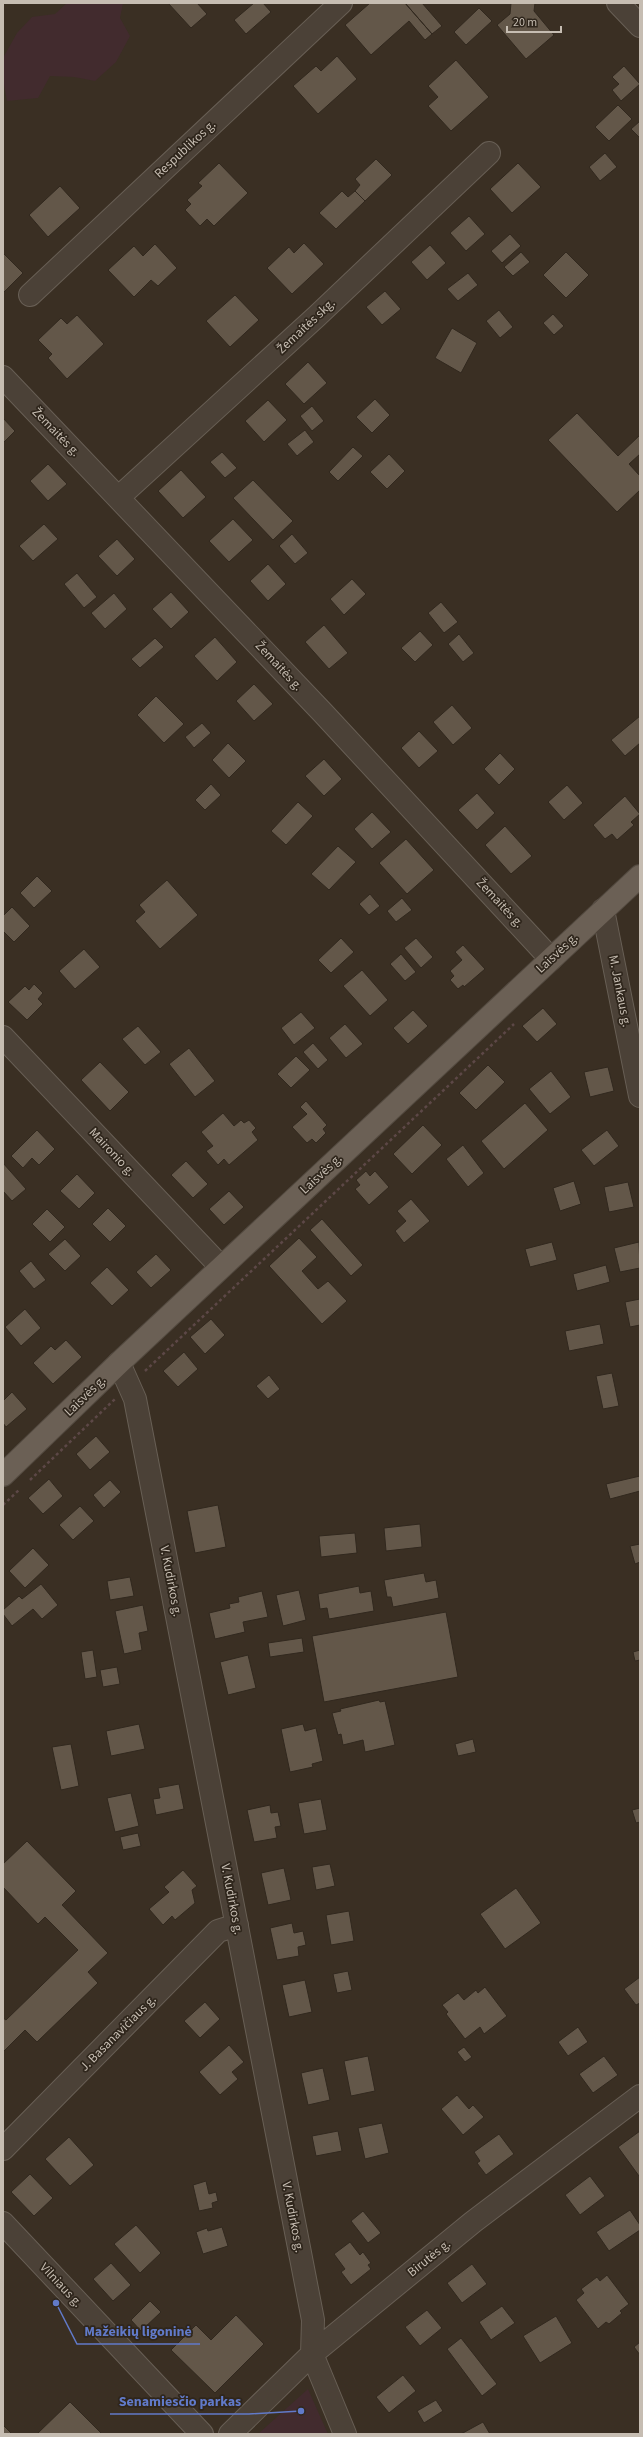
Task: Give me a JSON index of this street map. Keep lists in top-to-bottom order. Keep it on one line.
{"streets":{"main road":["Laisvės g."],"street":["Respublikos g.","Žemaitės skg.","Žemaitės g.","M. Jankaus g.","Maironio g.","V. Kudirkos g.","J. Basanavičiaus g.","Birutės g.","Vilniaus g."]},"crossings":[["Žemaitės skg.","Žemaitės g."],["Žemaitės g.","Laisvės g."],["Laisvės g.","M. Jankaus g."],["Laisvės g.","Maironio g."],["Laisvės g.","V. Kudirkos g."],["V. Kudirkos g.","J. Basanavičiaus g."],["V. Kudirkos g.","Birutės g."]],"places":["Mažeikių ligoninė","Senamiesčio parkas"],"scale_bar":"20 m"}
